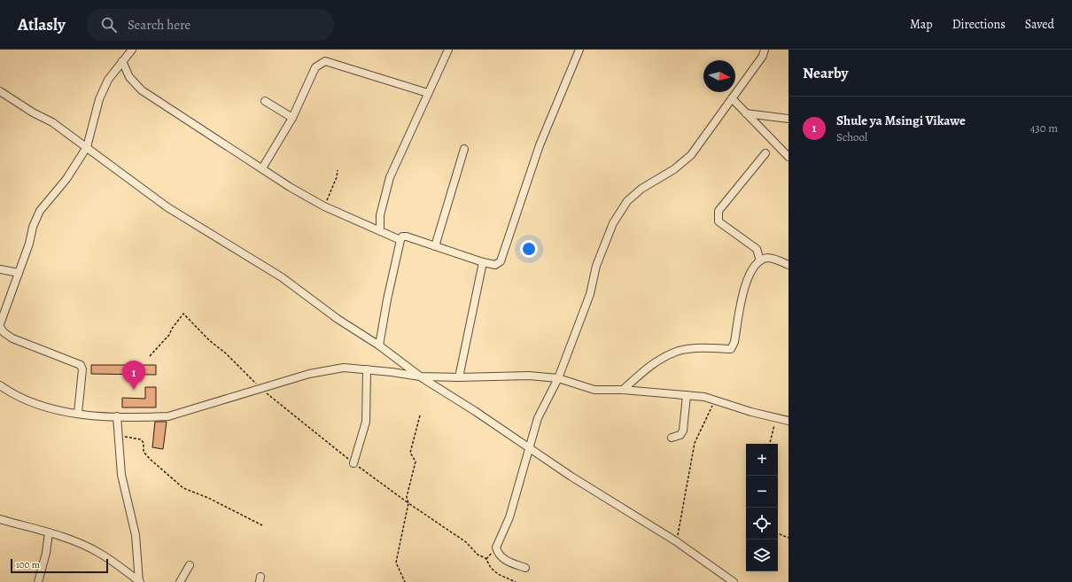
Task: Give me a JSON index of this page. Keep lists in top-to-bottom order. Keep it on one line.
{"scale_bar":"100 m","north":"right","page":{"header":"Atlasly","search":"Search here","nav":["Map","Directions","Saved"],"heading":"Nearby","list":[{"mark":"1","name":"Shule ya Msingi Vikawe","note":"School","value":"430 m"}],"pins":"1","map_buttons":["+","−"],"scale":"100 m"}}
